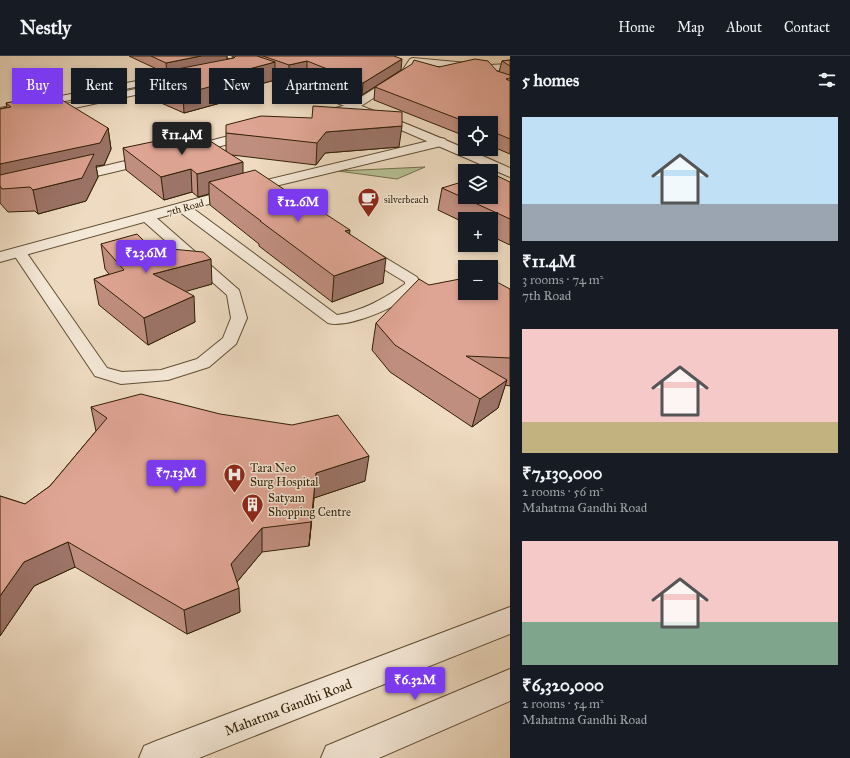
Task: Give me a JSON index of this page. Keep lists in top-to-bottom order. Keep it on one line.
{"streets":{"street":["7th Road","Mahatma Gandhi Road"]},"places":{"cafe":["silverbeach"],"hospital":["Tara Neo Surg Hospital"],"building":["Satyam Shopping Centre"]},"page":{"header":"Nestly","nav":["Home","Map","About","Contact"],"heading":"5 homes","chip":["Buy","Rent","Filters","New","Apartment"],"list":[{"name":"₹11.4M","note":"3 rooms · 74 m² · 7th Road"},{"name":"₹7,130,000","note":"2 rooms · 56 m² · Mahatma Gandhi Road"},{"name":"₹6,320,000","note":"2 rooms · 54 m² · Mahatma Gandhi Road"}],"map_buttons":["+","−"],"price":["₹11.4M","₹12.6M","₹23.6M","₹7.13M","₹6.32M"]}}
